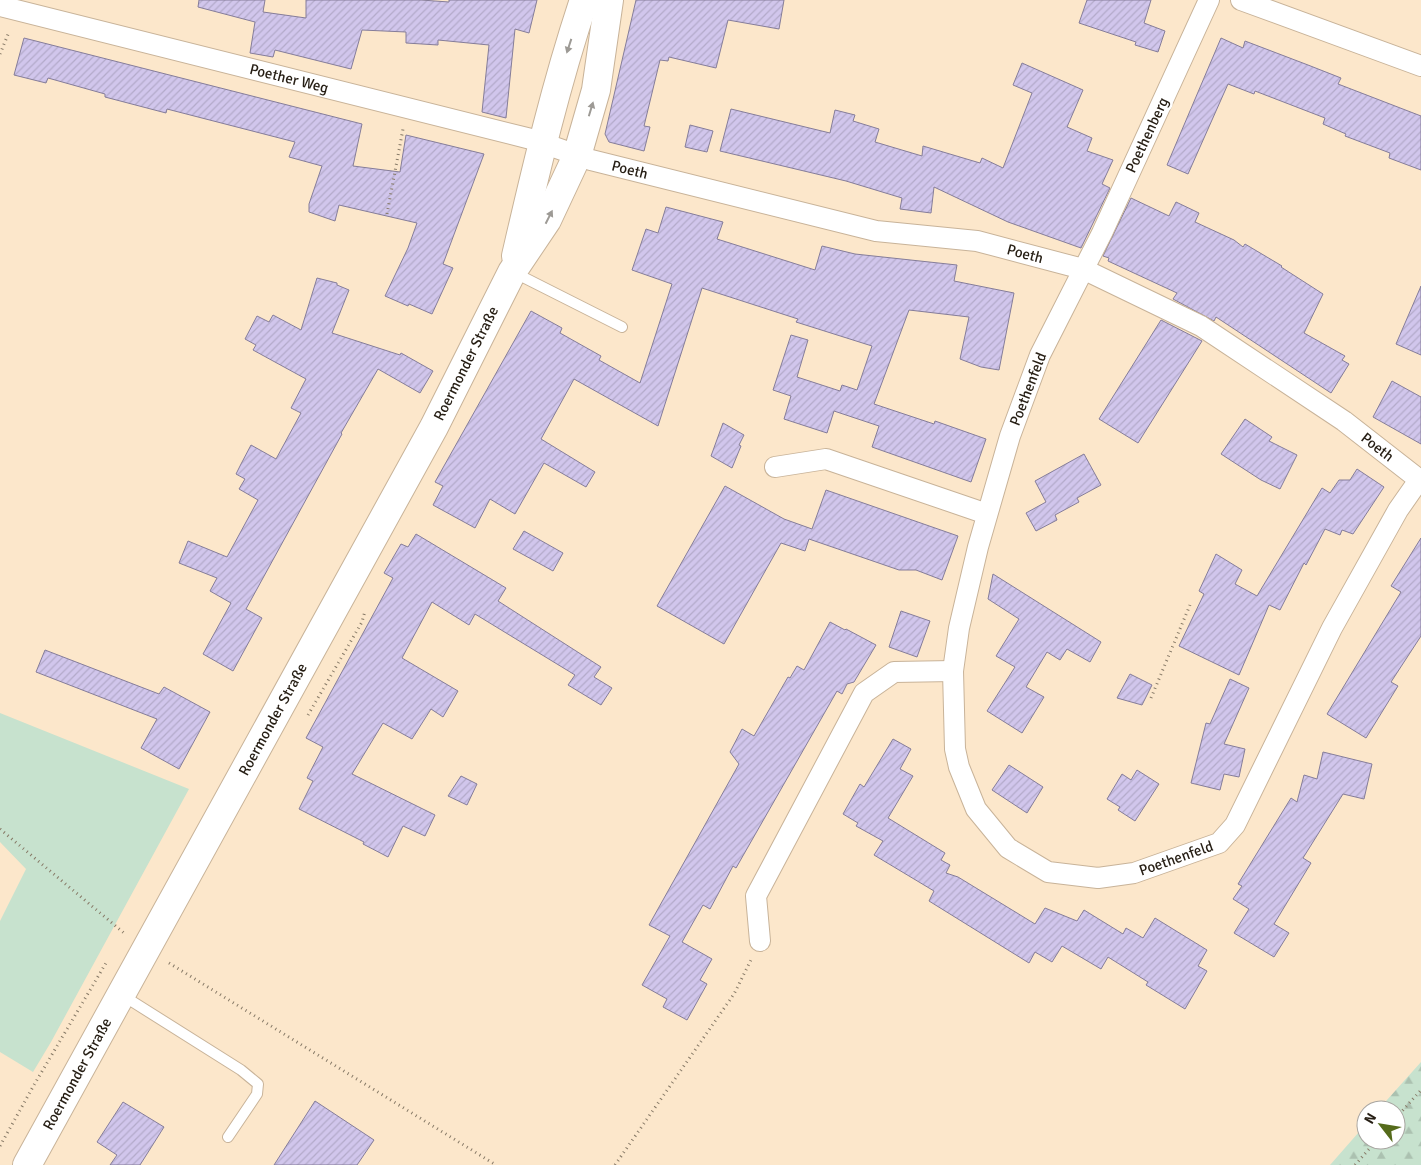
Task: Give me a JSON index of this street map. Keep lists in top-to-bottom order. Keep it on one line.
{"streets":{"main road":["Roermonder Straße"],"street":["Poether Weg","Poethenberg","Poeth","Poethenfeld"]},"crossings":[["Poether Weg","Poeth"],["Poether Weg","Roermonder Straße"],["Poethenberg","Poeth"],["Poethenberg","Poethenfeld"],["Poeth","Roermonder Straße"],["Poeth","Poethenfeld"]],"north":"top left"}
